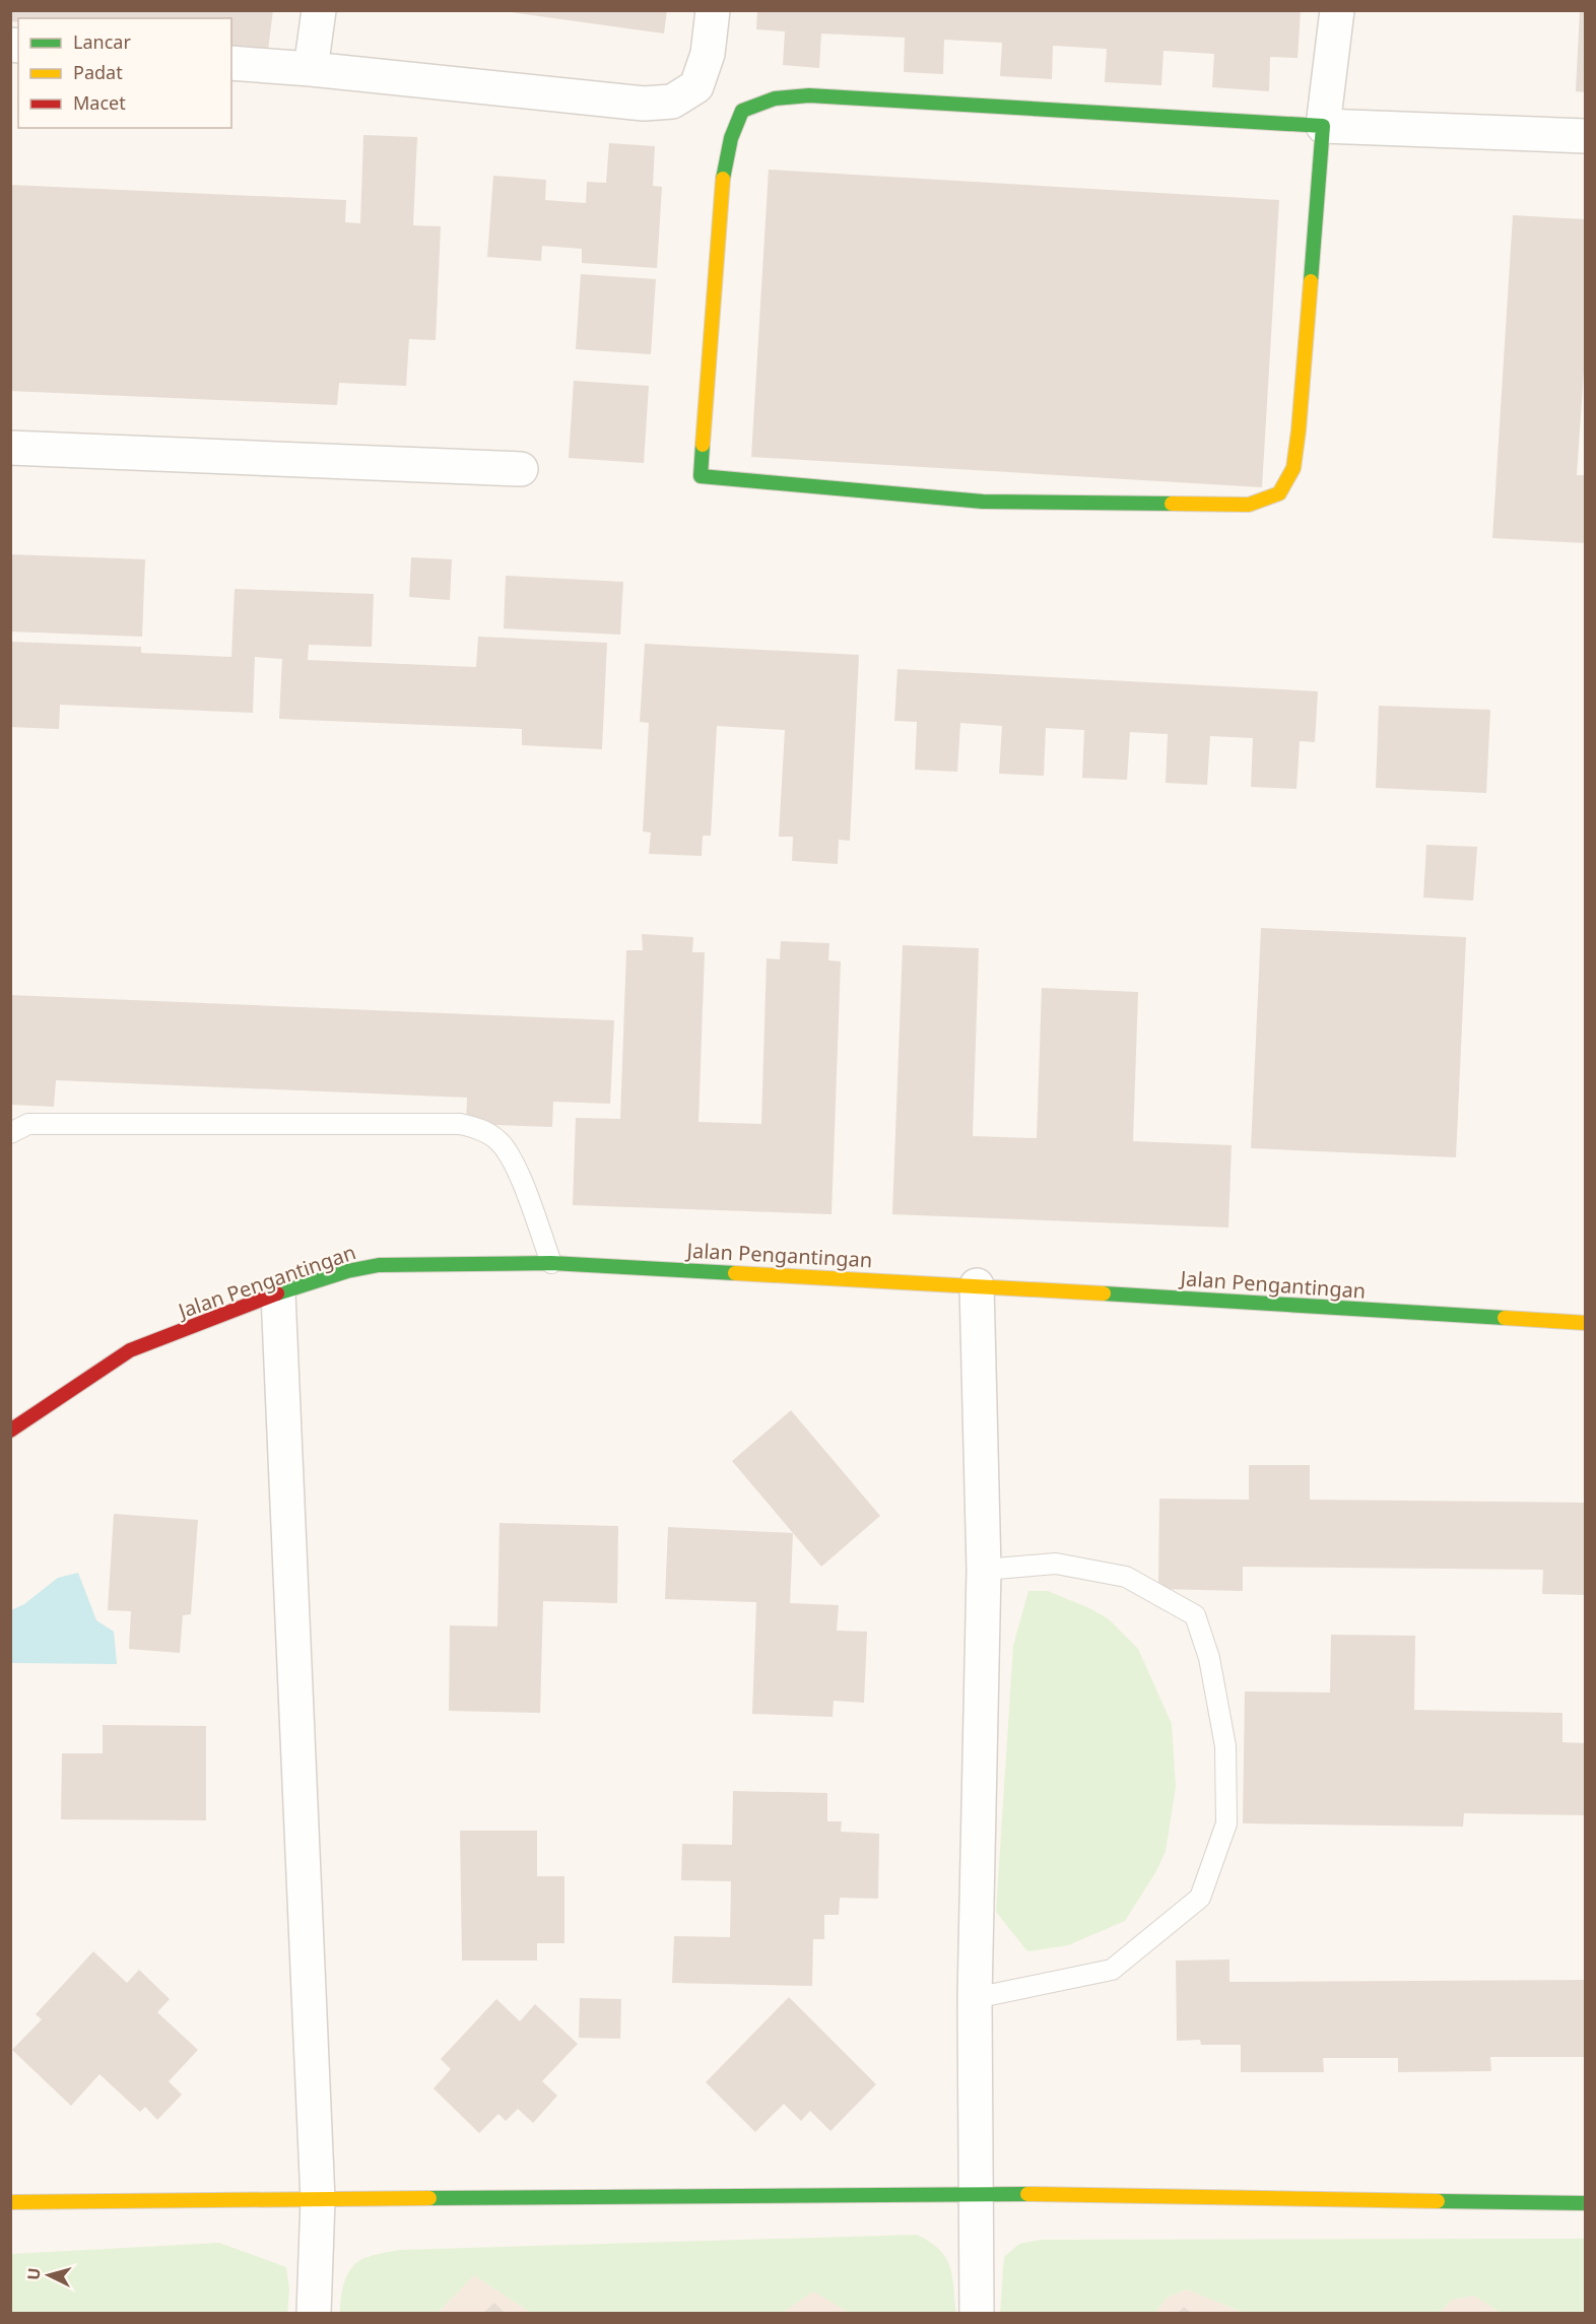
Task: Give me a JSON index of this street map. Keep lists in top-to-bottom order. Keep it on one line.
{"streets":{"street":["Jalan Pengantingan"]},"legend":["Lancar","Padat","Macet"],"north":"left"}
